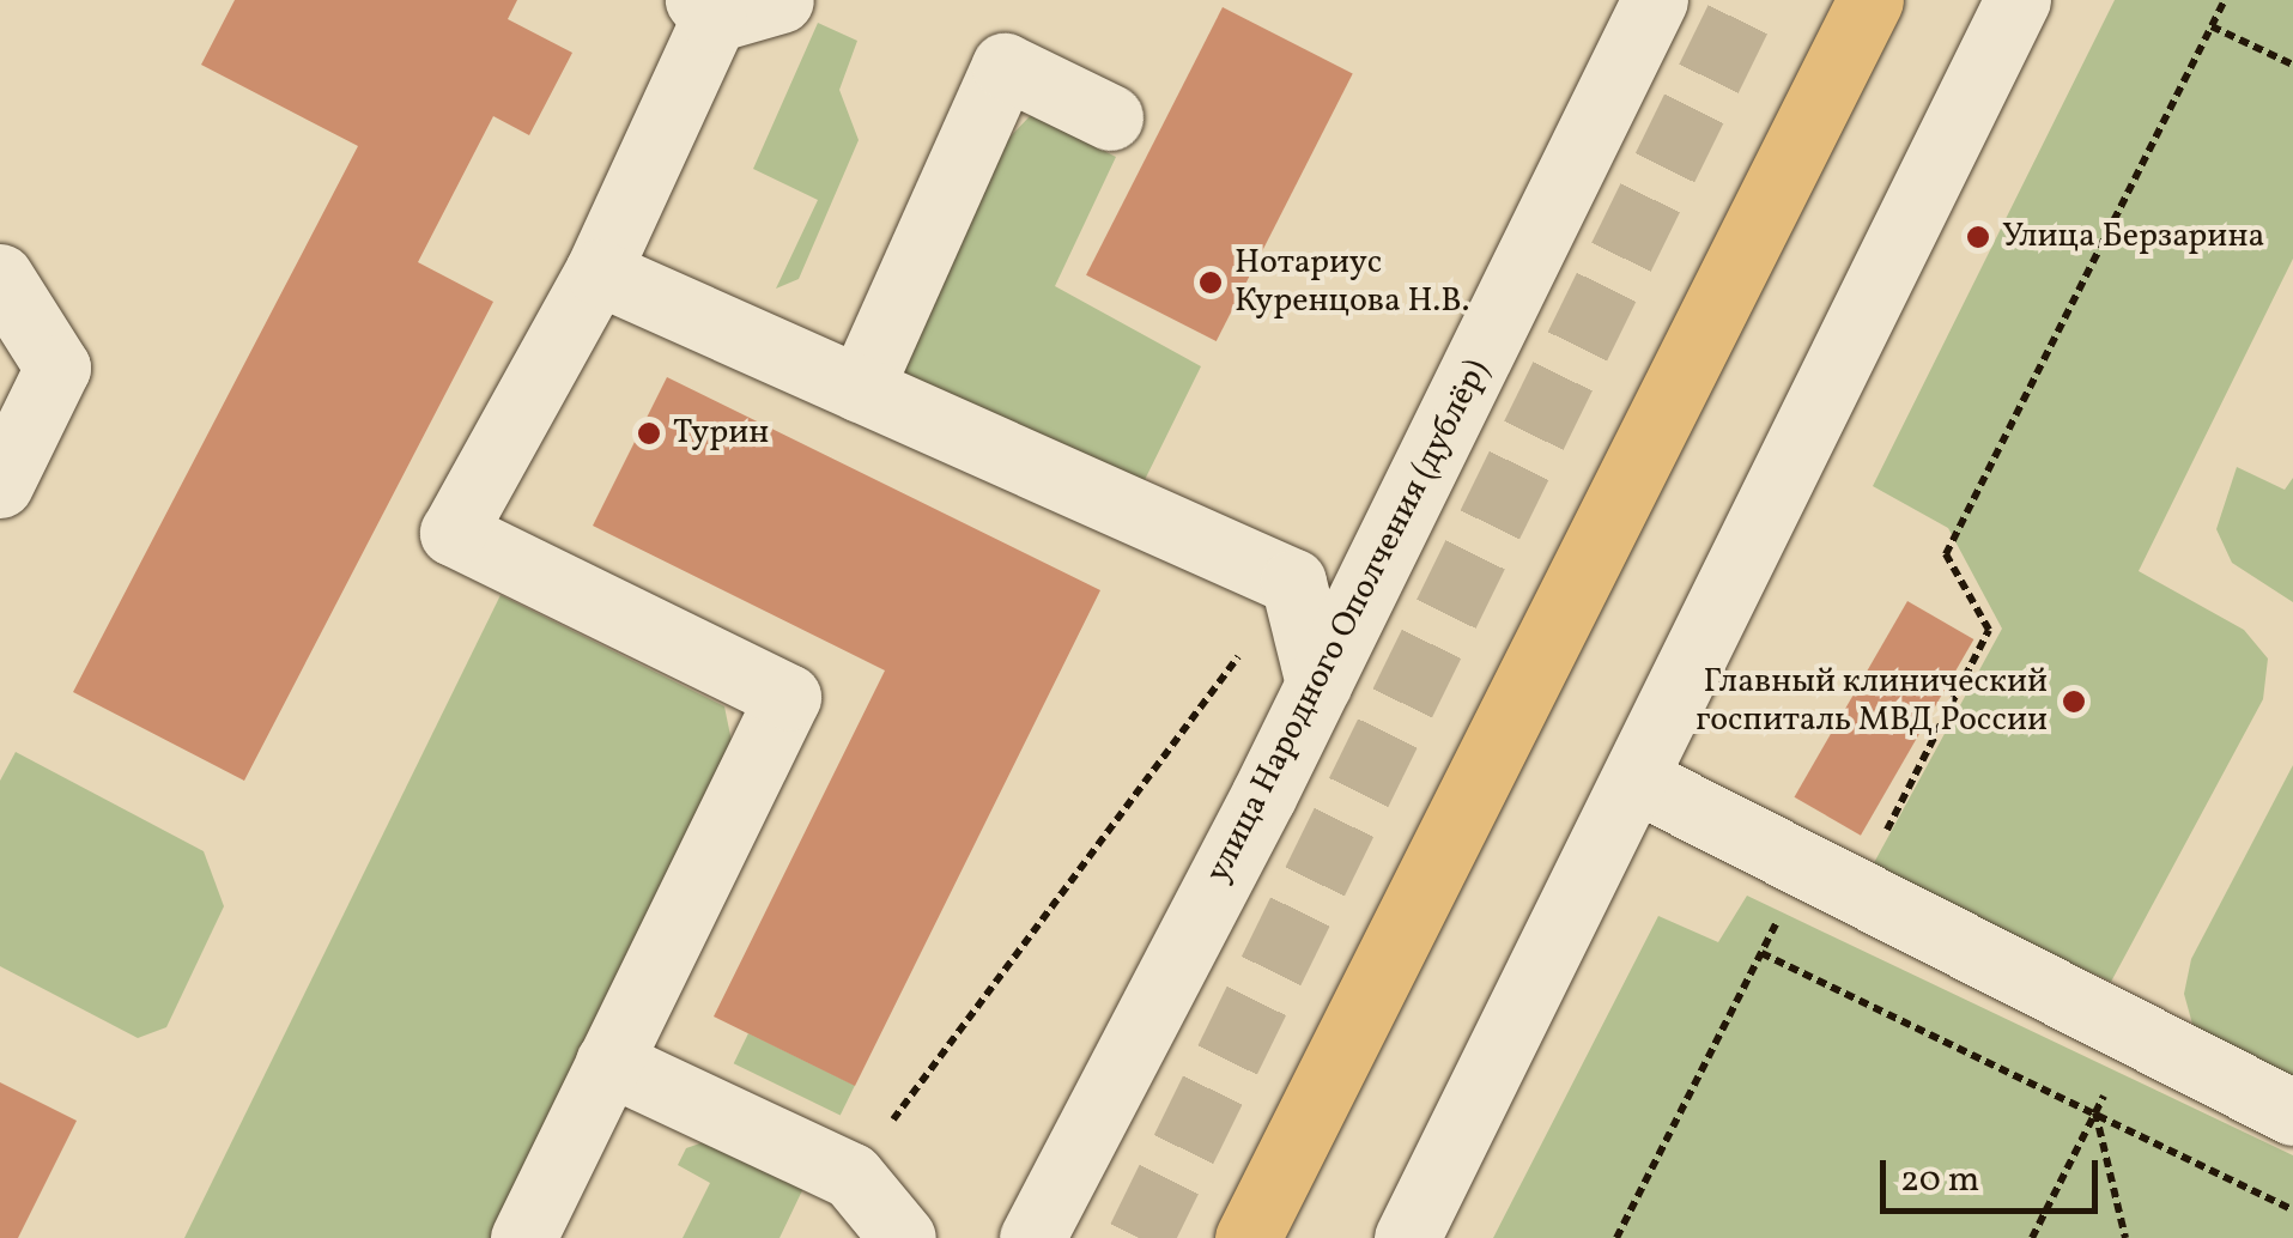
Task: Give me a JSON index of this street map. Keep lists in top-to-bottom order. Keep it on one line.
{"streets":{"street":["улица Народного Ополчения (дублёр)"]},"places":["Улица Берзарина","Нотариус Куренцова Н.В.","Турин","Главный клинический госпиталь МВД России"],"scale_bar":"20 m"}
